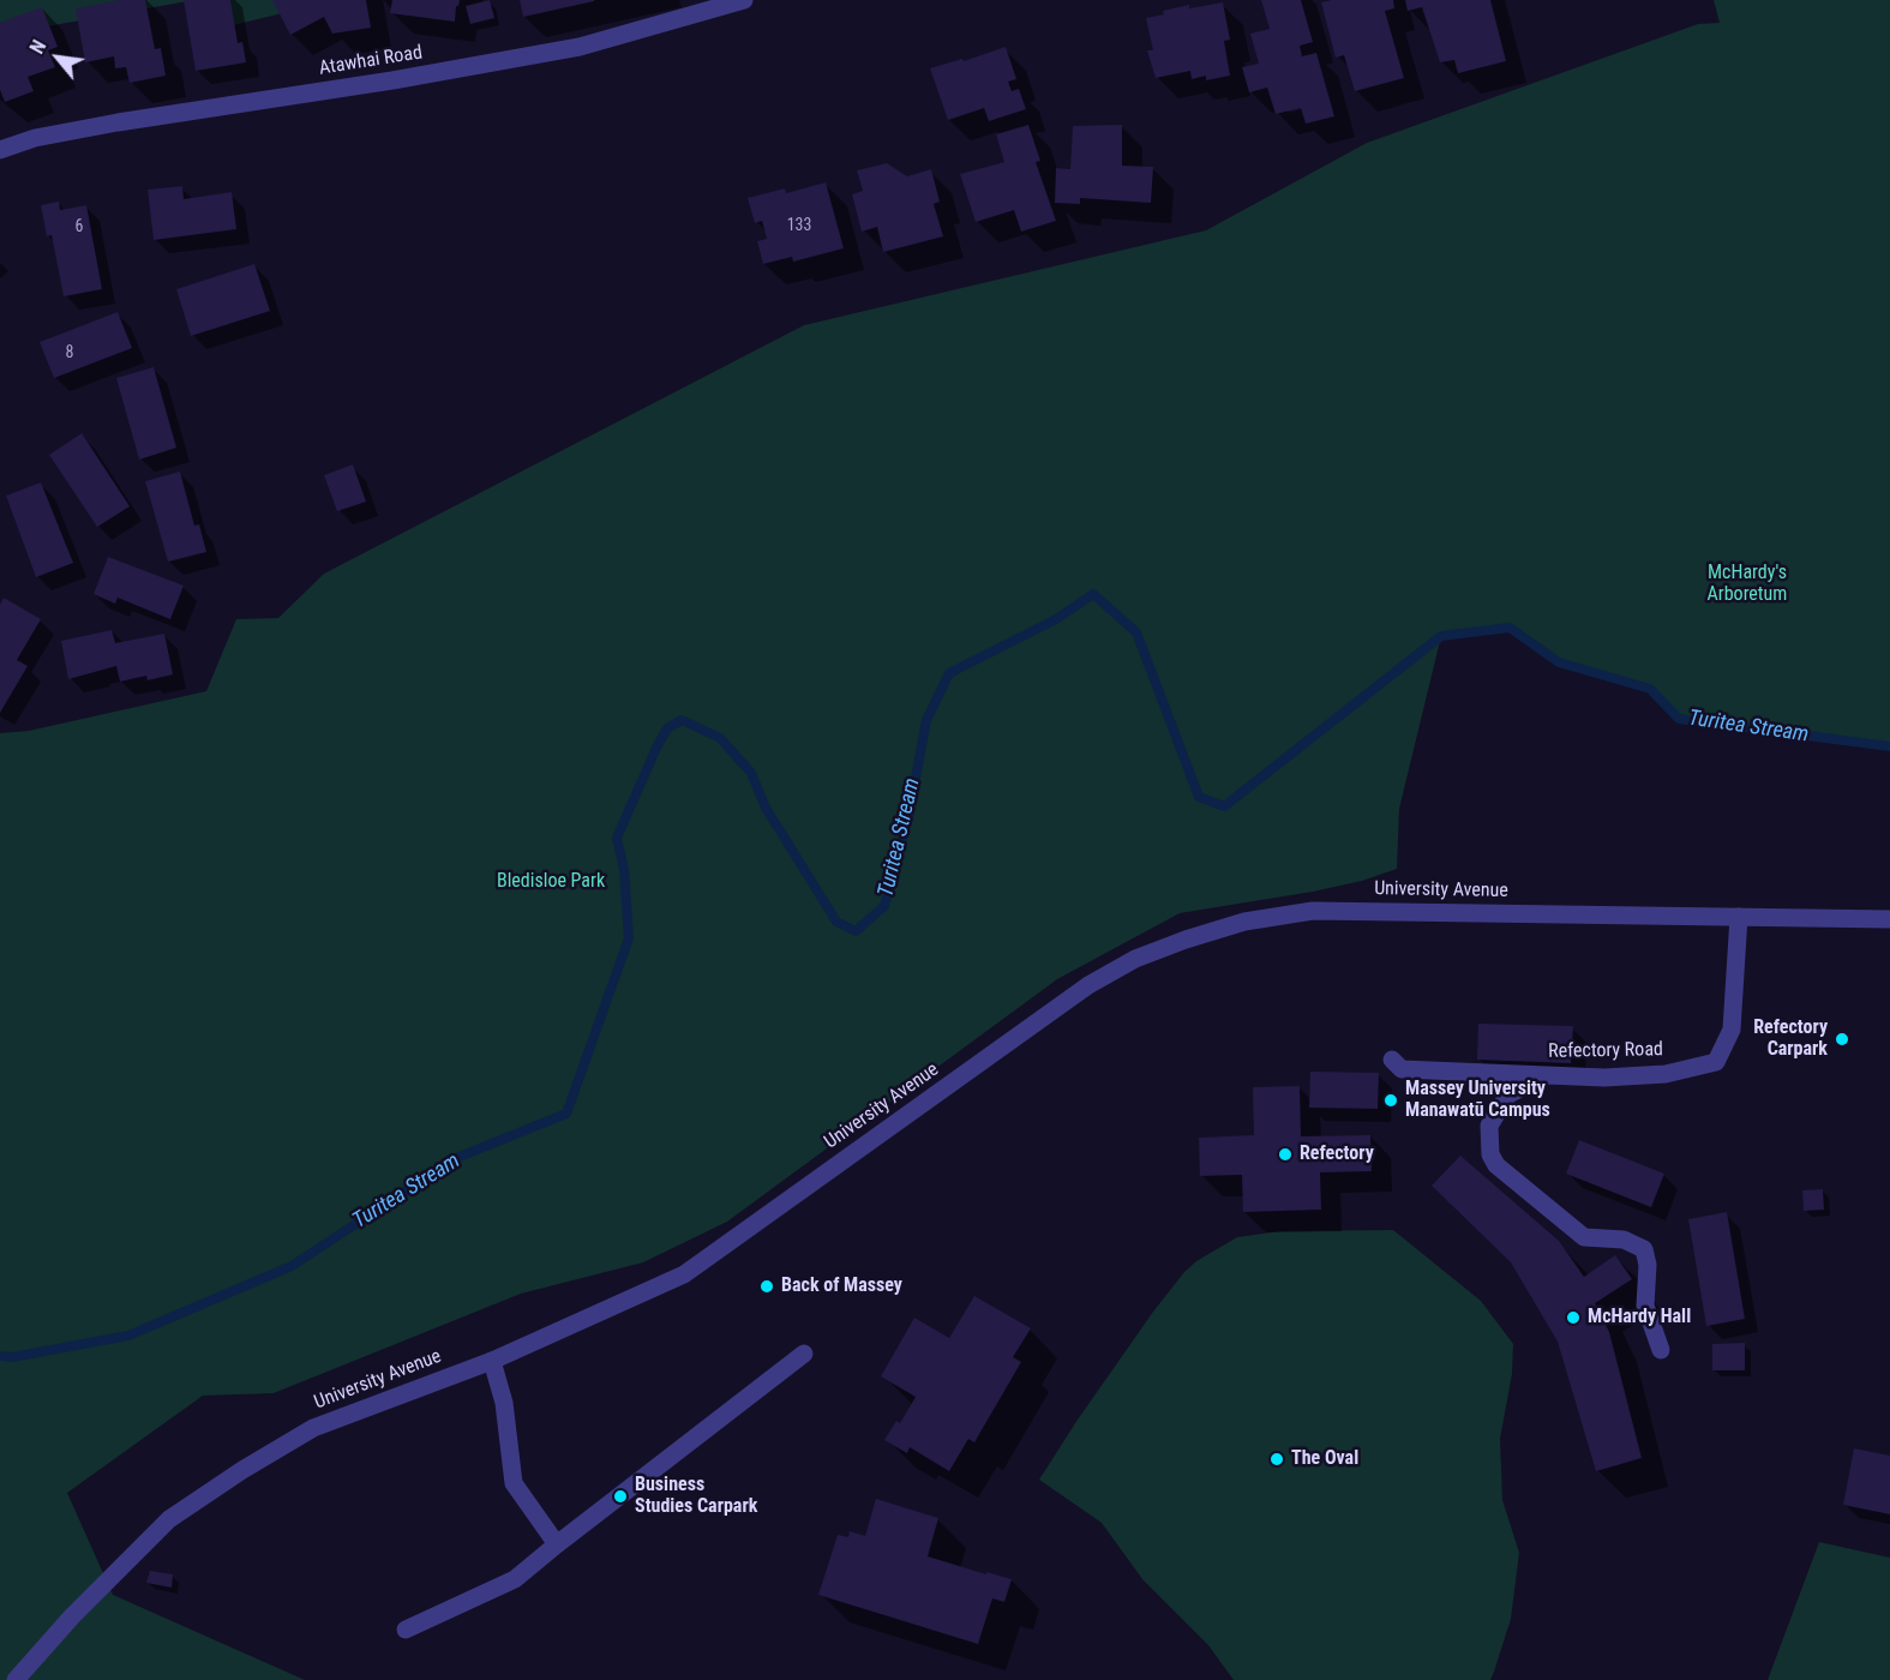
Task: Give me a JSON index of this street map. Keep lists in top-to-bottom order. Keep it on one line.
{"streets":{"street":["Atawhai Road","University Avenue","Refectory Road"]},"crossings":[["University Avenue","Refectory Road"]],"water":["Turitea Stream"],"parks":["McHardy's Arboretum","Bledisloe Park"],"places":["Refectory Carpark","Massey University Manawatū Campus","Refectory","Back of Massey","McHardy Hall","The Oval","Business Studies Carpark"],"house_numbers":["133","6","8"],"north":"top left"}
